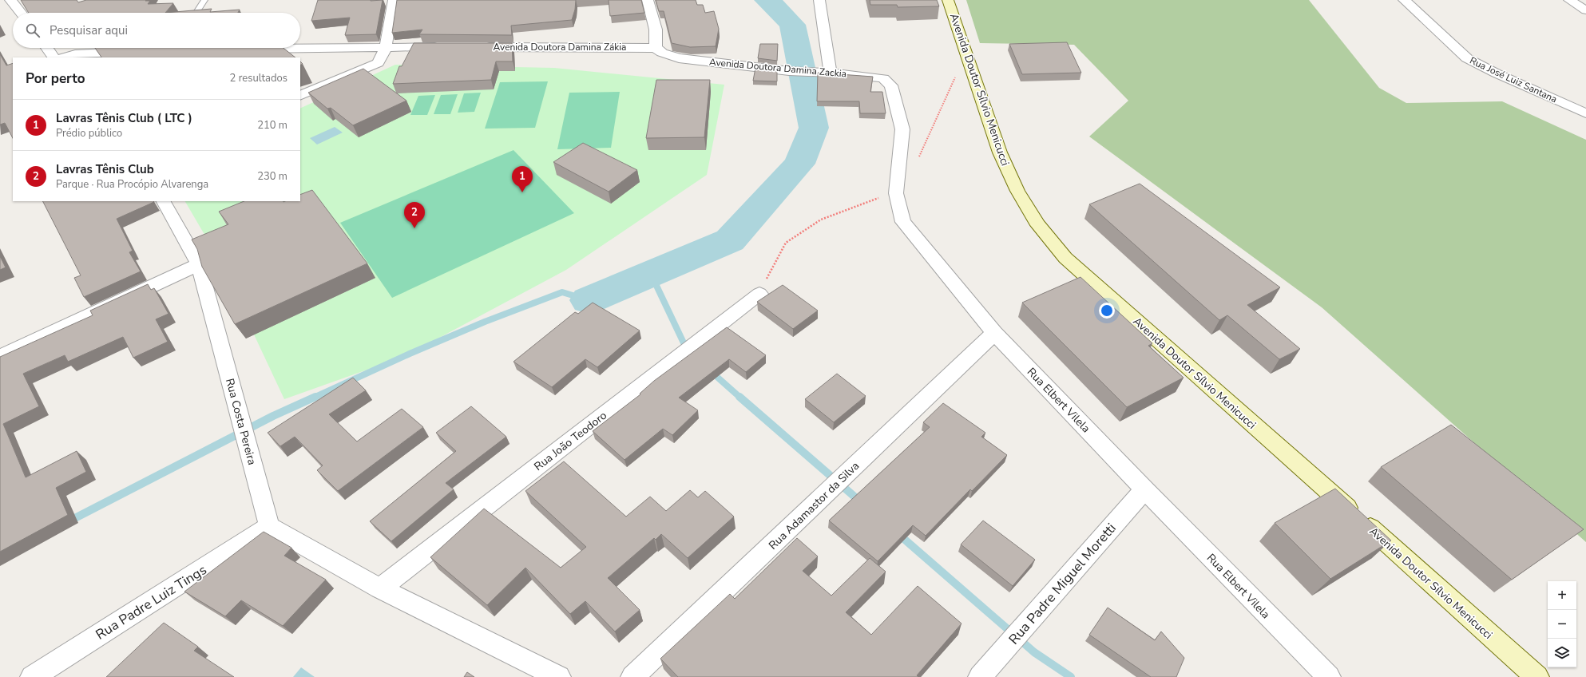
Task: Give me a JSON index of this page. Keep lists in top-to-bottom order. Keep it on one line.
{"streets":{"main road":["Avenida Doutor Sílvio Menicucci"],"street":["Avenida Doutora Damina Zákia","Avenida Doutora Damina Zackia","Rua José Luiz Santana","Rua Elbert Vilela","Rua Costa Pereira","Rua João Teodoro","Rua Adamastor da Silva","Rua Padre Miguel Moretti","Rua Padre Luiz Tings"]},"crossings":[["Avenida Doutora Damina Zákia","Avenida Doutora Damina Zackia"],["Avenida Doutora Damina Zackia","Rua Elbert Vilela"],["Rua Elbert Vilela","Rua Adamastor da Silva"],["Rua Elbert Vilela","Rua Padre Miguel Moretti"],["Rua Costa Pereira","Rua Padre Luiz Tings"]],"page":{"search":"Pesquisar aqui","heading":["Por perto","2 resultados"],"list":[{"mark":"1","name":"Lavras Tênis Club ( LTC )","note":"Prédio público","value":"210 m"},{"mark":"2","name":"Lavras Tênis Club","note":"Parque · Rua Procópio Alvarenga","value":"230 m"}],"pins":["1","2"],"map_buttons":["+","−"]}}
